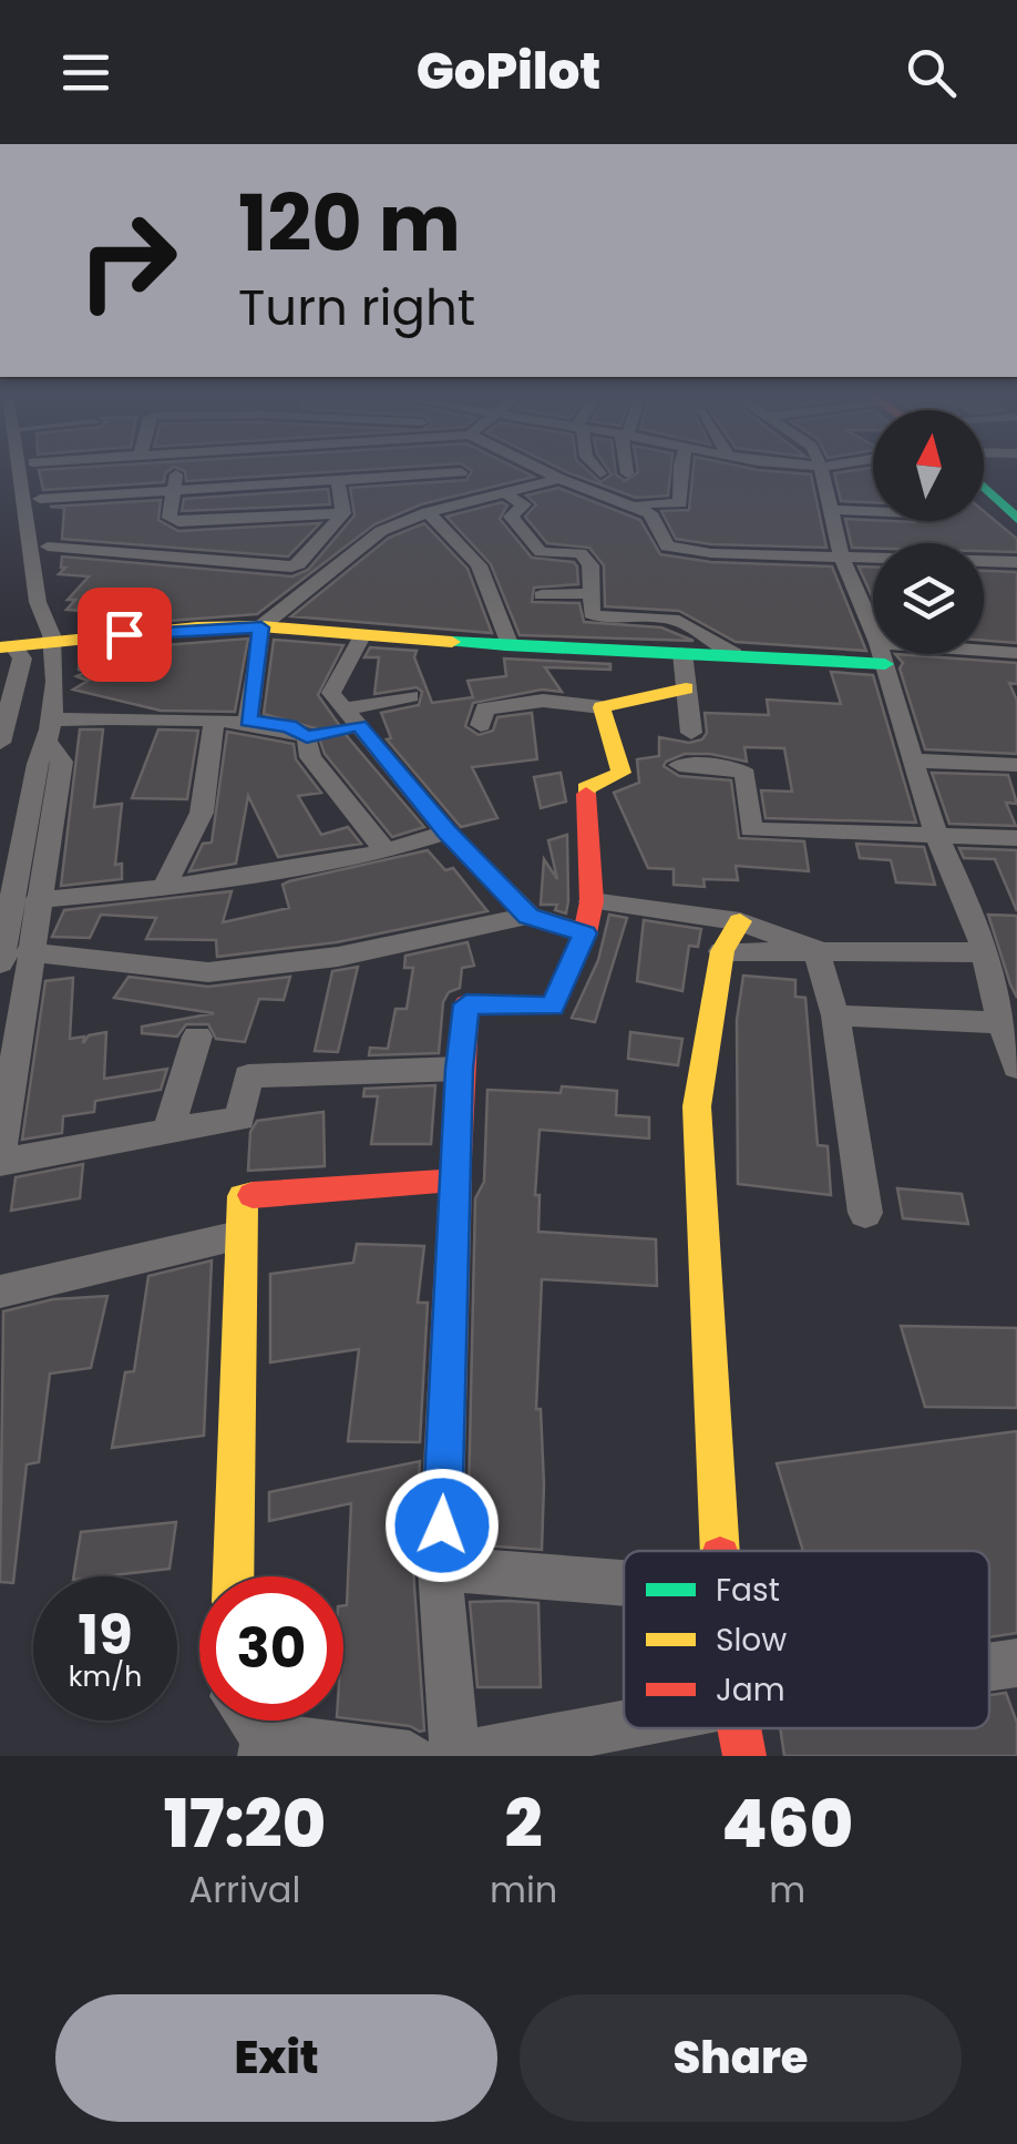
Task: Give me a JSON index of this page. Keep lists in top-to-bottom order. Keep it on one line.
{"legend":["Fast","Slow","Jam"],"north":"top","page":{"header":"GoPilot","turn":["120 m","Turn right"],"speed":"19 km/h","limit":"30","eta":["17:20","Arrival","2","min","460","m"],"buttons":["Exit","Share"]}}
